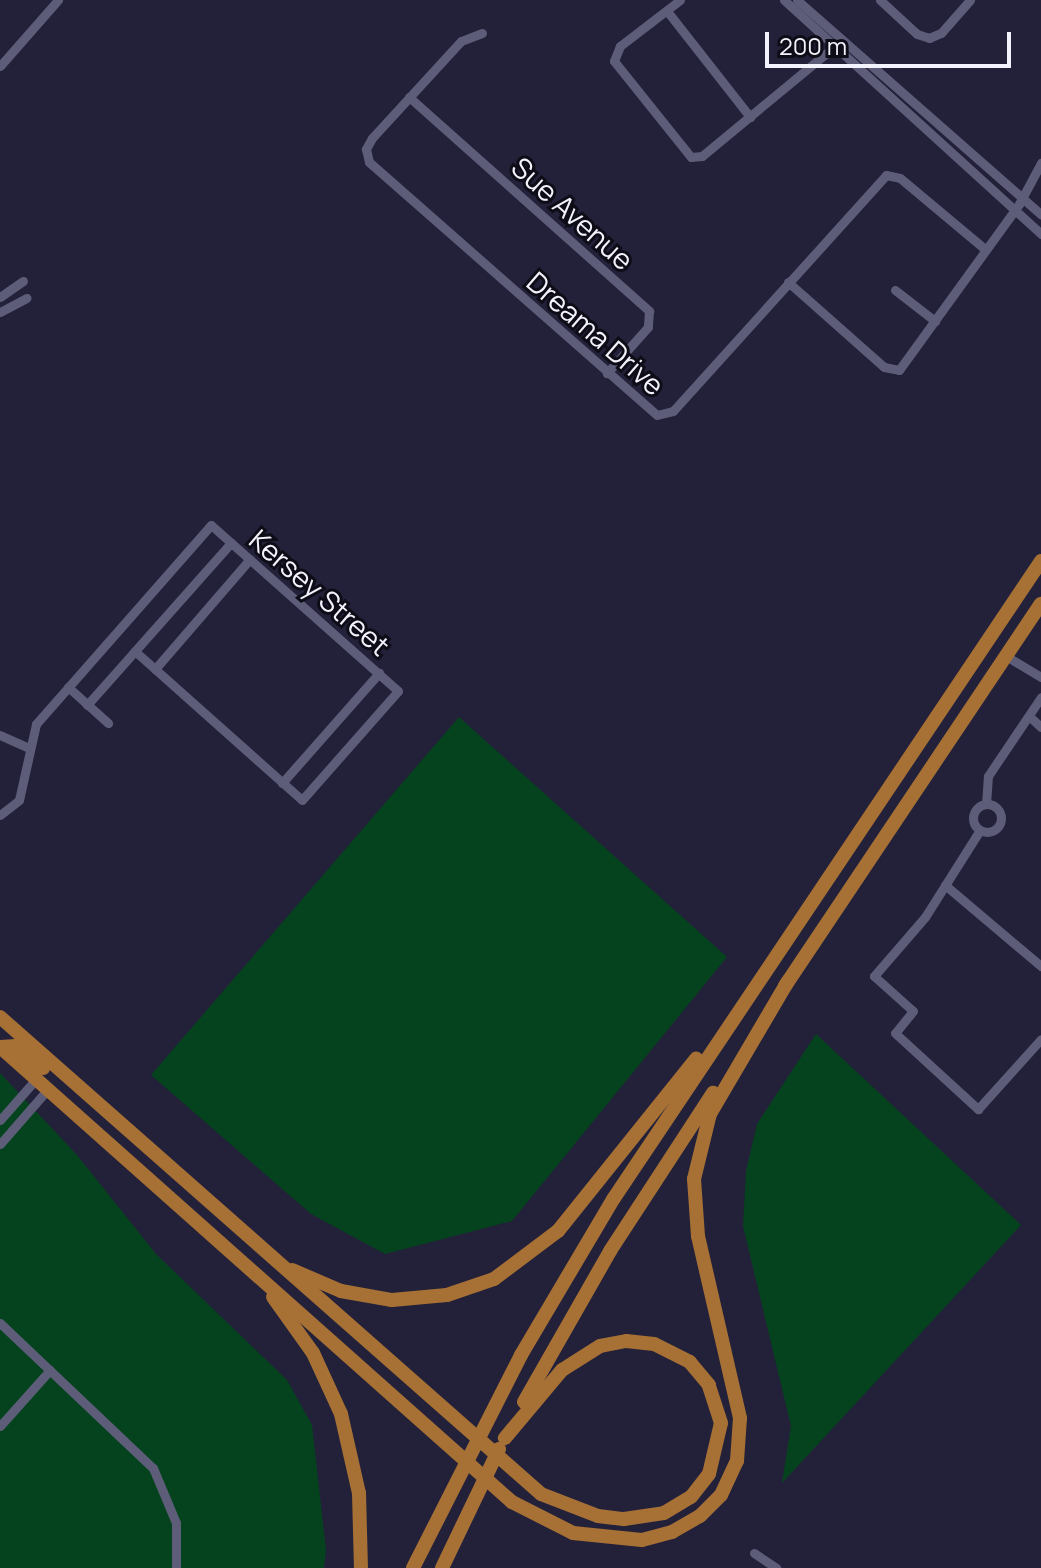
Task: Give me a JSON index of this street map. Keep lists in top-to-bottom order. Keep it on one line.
{"streets":{"street":["Sue Avenue","Dreama Drive","Kersey Street"]},"crossings":[["Sue Avenue","Dreama Drive"]],"scale_bar":"200 m"}
